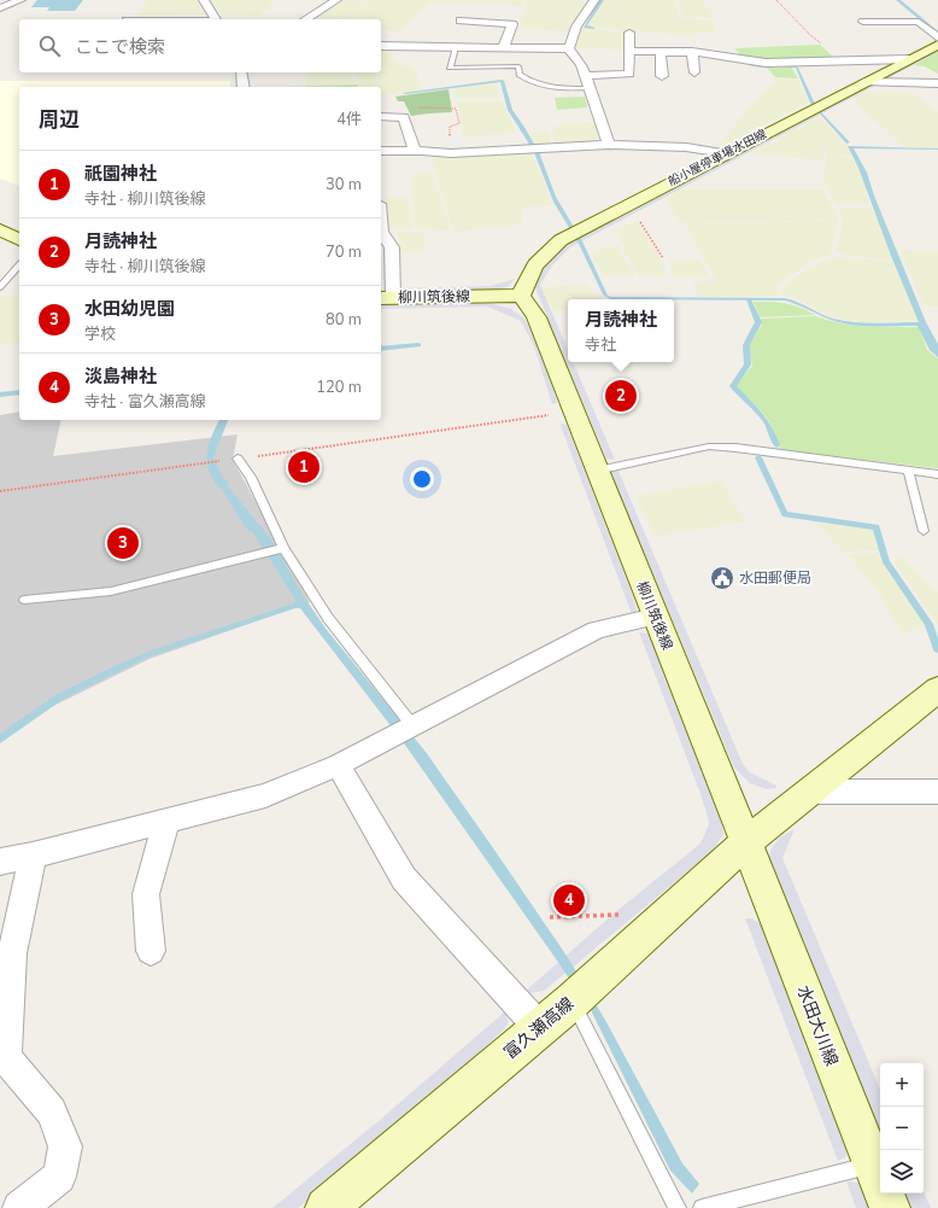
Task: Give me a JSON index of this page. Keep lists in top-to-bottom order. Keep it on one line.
{"streets":{"main road":["船小屋停車場水田線","柳川筑後線","水田大川線","富久瀬高線"]},"crossings":[["船小屋停車場水田線","柳川筑後線"],["柳川筑後線","水田大川線"],["柳川筑後線","富久瀬高線"],["水田大川線","富久瀬高線"]],"places":{"public building":["水田郵便局"]},"page":{"search":"ここで検索","heading":["周辺","4件"],"list":[{"mark":"1","name":"祇園神社","note":"寺社 · 柳川筑後線","value":"30 m"},{"mark":"2","name":"月読神社","note":"寺社 · 柳川筑後線","value":"70 m"},{"mark":"3","name":"水田幼児園","note":"学校","value":"80 m"},{"mark":"4","name":"淡島神社","note":"寺社 · 富久瀬高線","value":"120 m"}],"popup":["月読神社","寺社"],"pins":["2","1","3","4"],"map_buttons":["+","−"]}}
